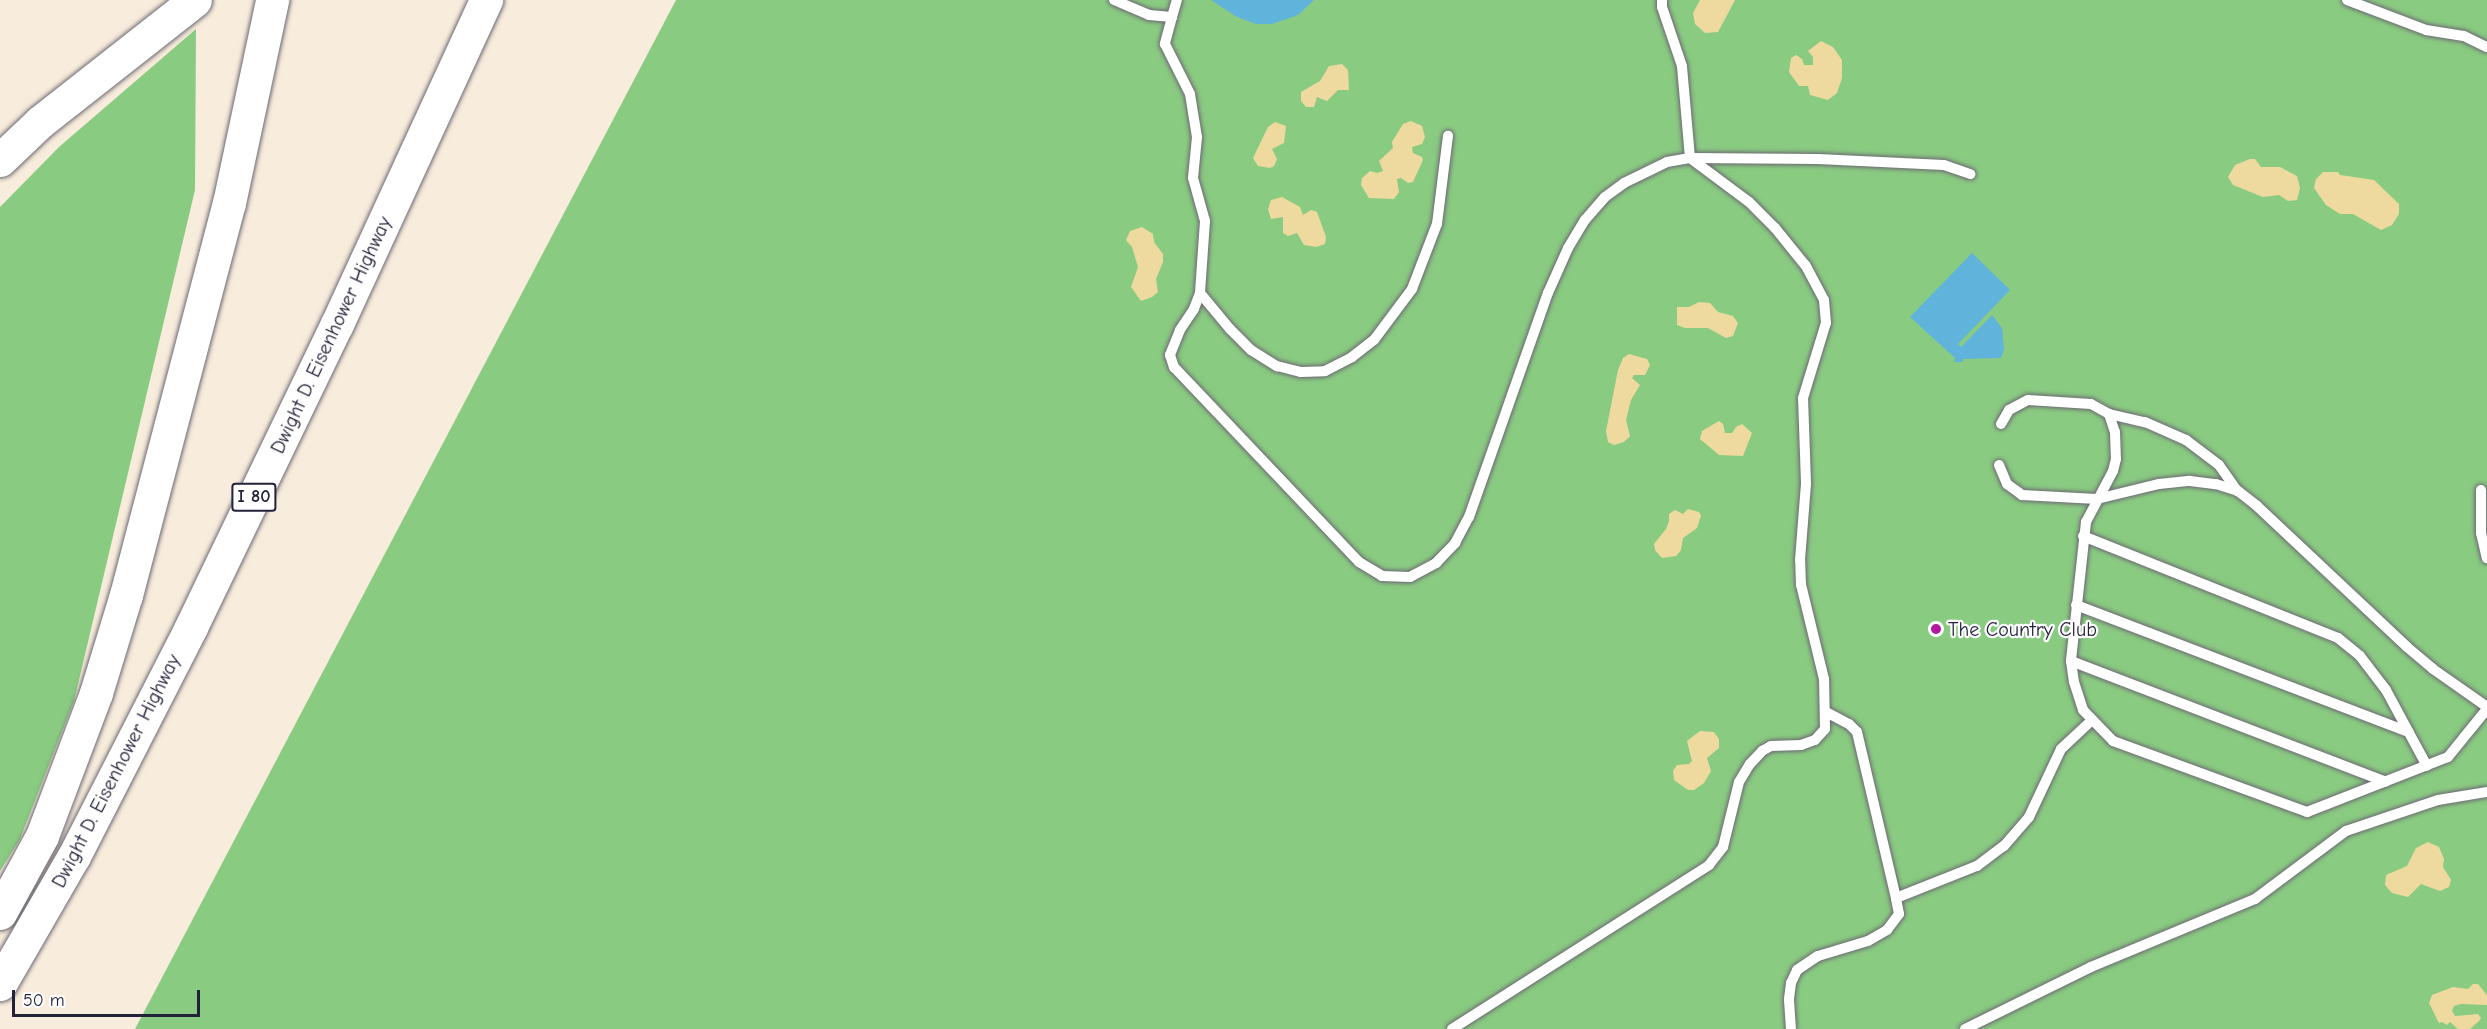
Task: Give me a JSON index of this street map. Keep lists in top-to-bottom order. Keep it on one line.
{"streets":{"highway":["Dwight D. Eisenhower Highway","I 80"]},"places":["The Country Club"],"scale_bar":"50 m"}
